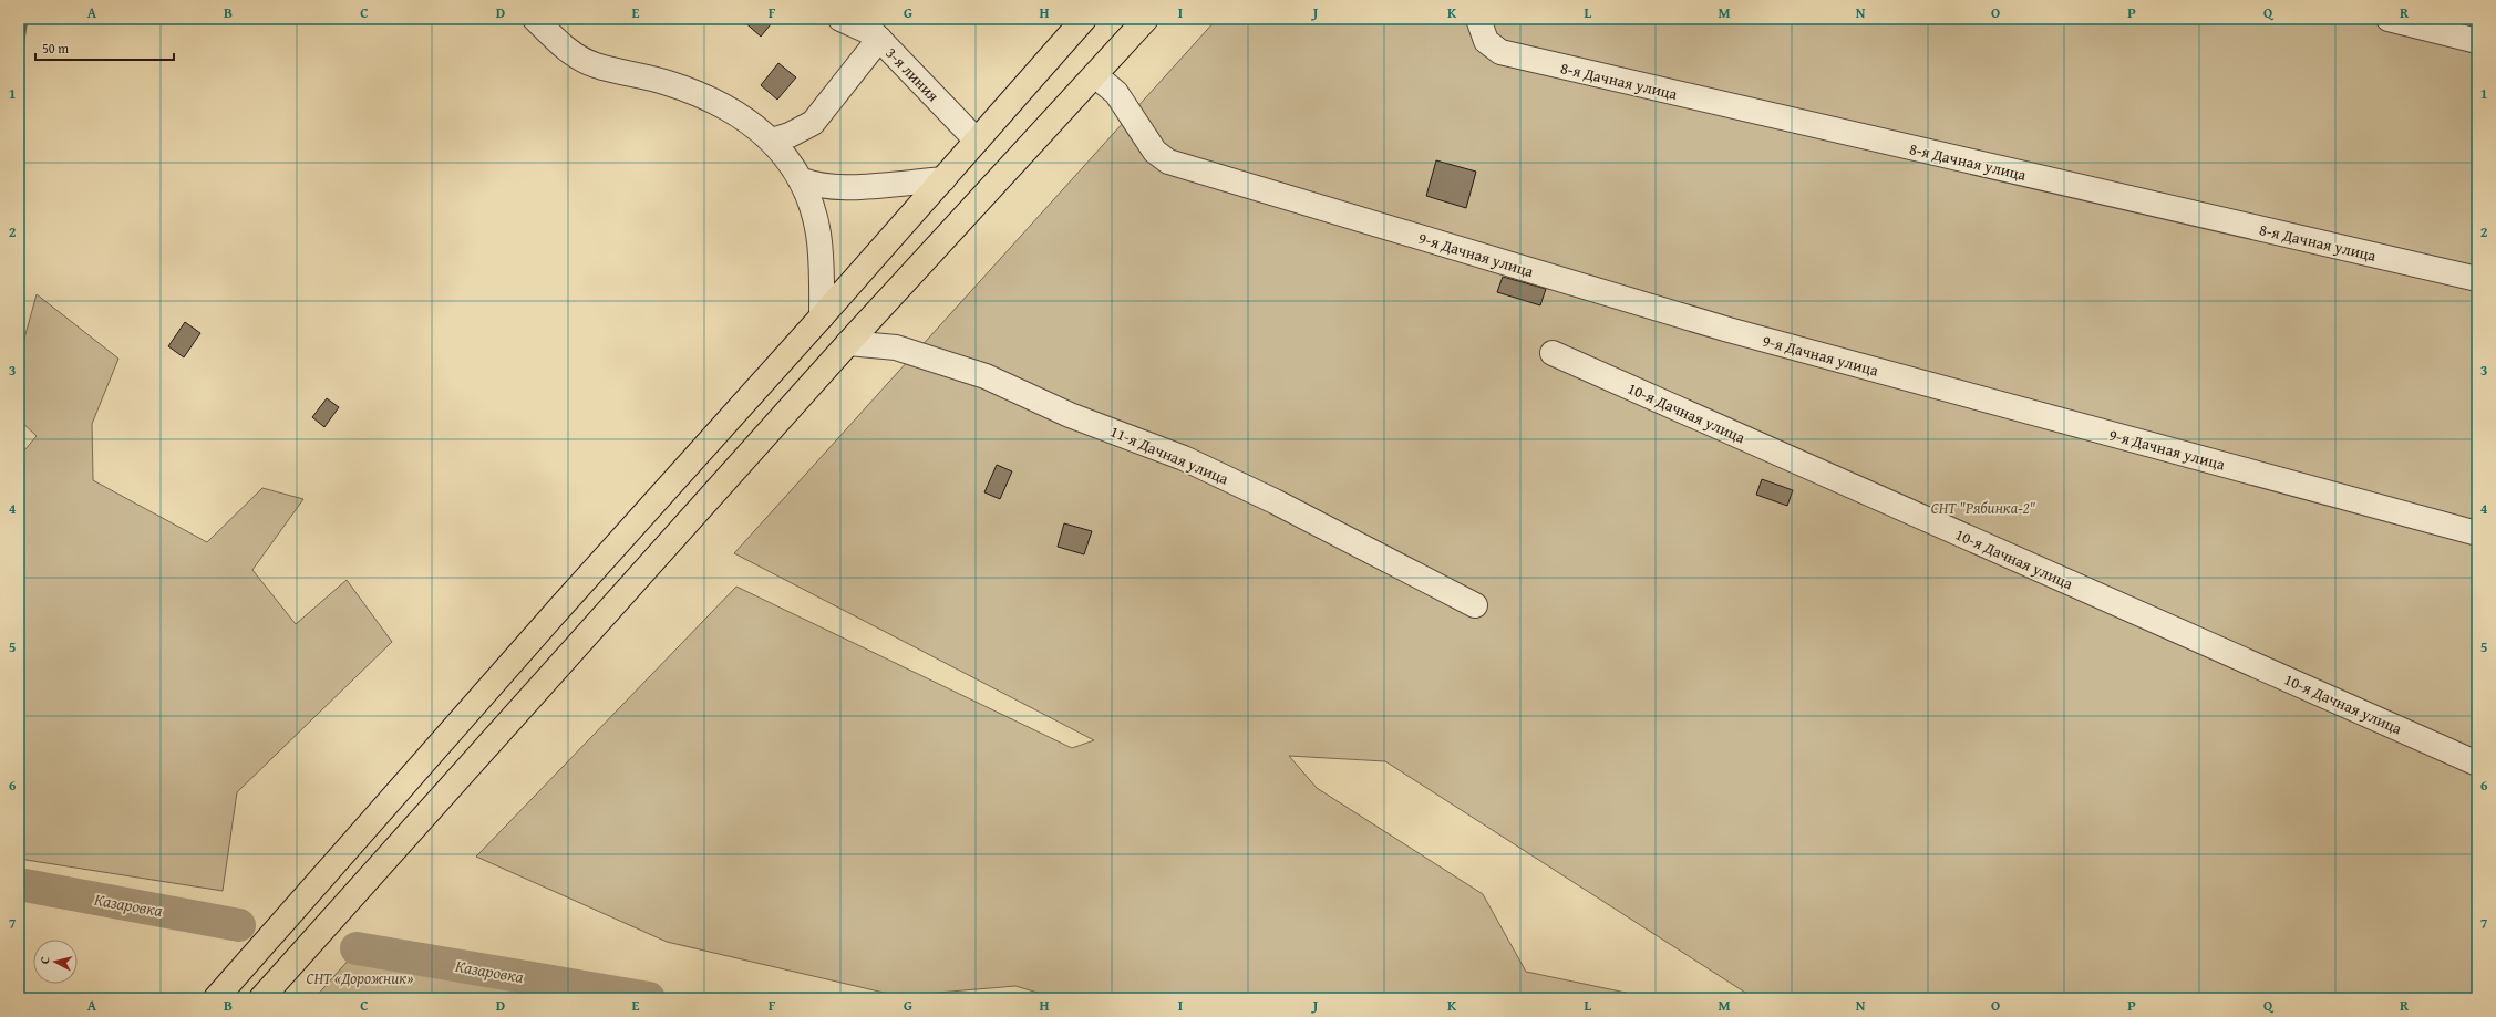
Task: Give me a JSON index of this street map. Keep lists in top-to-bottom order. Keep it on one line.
{"streets":{"street":["3-я линия","8-я Дачная улица","9-я Дачная улица","10-я Дачная улица","11-я Дачная улица"]},"water":["Казаровка"],"parks":["СНТ \"Рябинка-2\"","СНТ «Дорожник»"],"scale_bar":"50 m","north":"left","grid":{"columns":["A","B","C","D","E","F","G","H","I","J","K","L","M","N","O","P","Q","R"],"rows":["1","2","3","4","5","6","7"]}}
